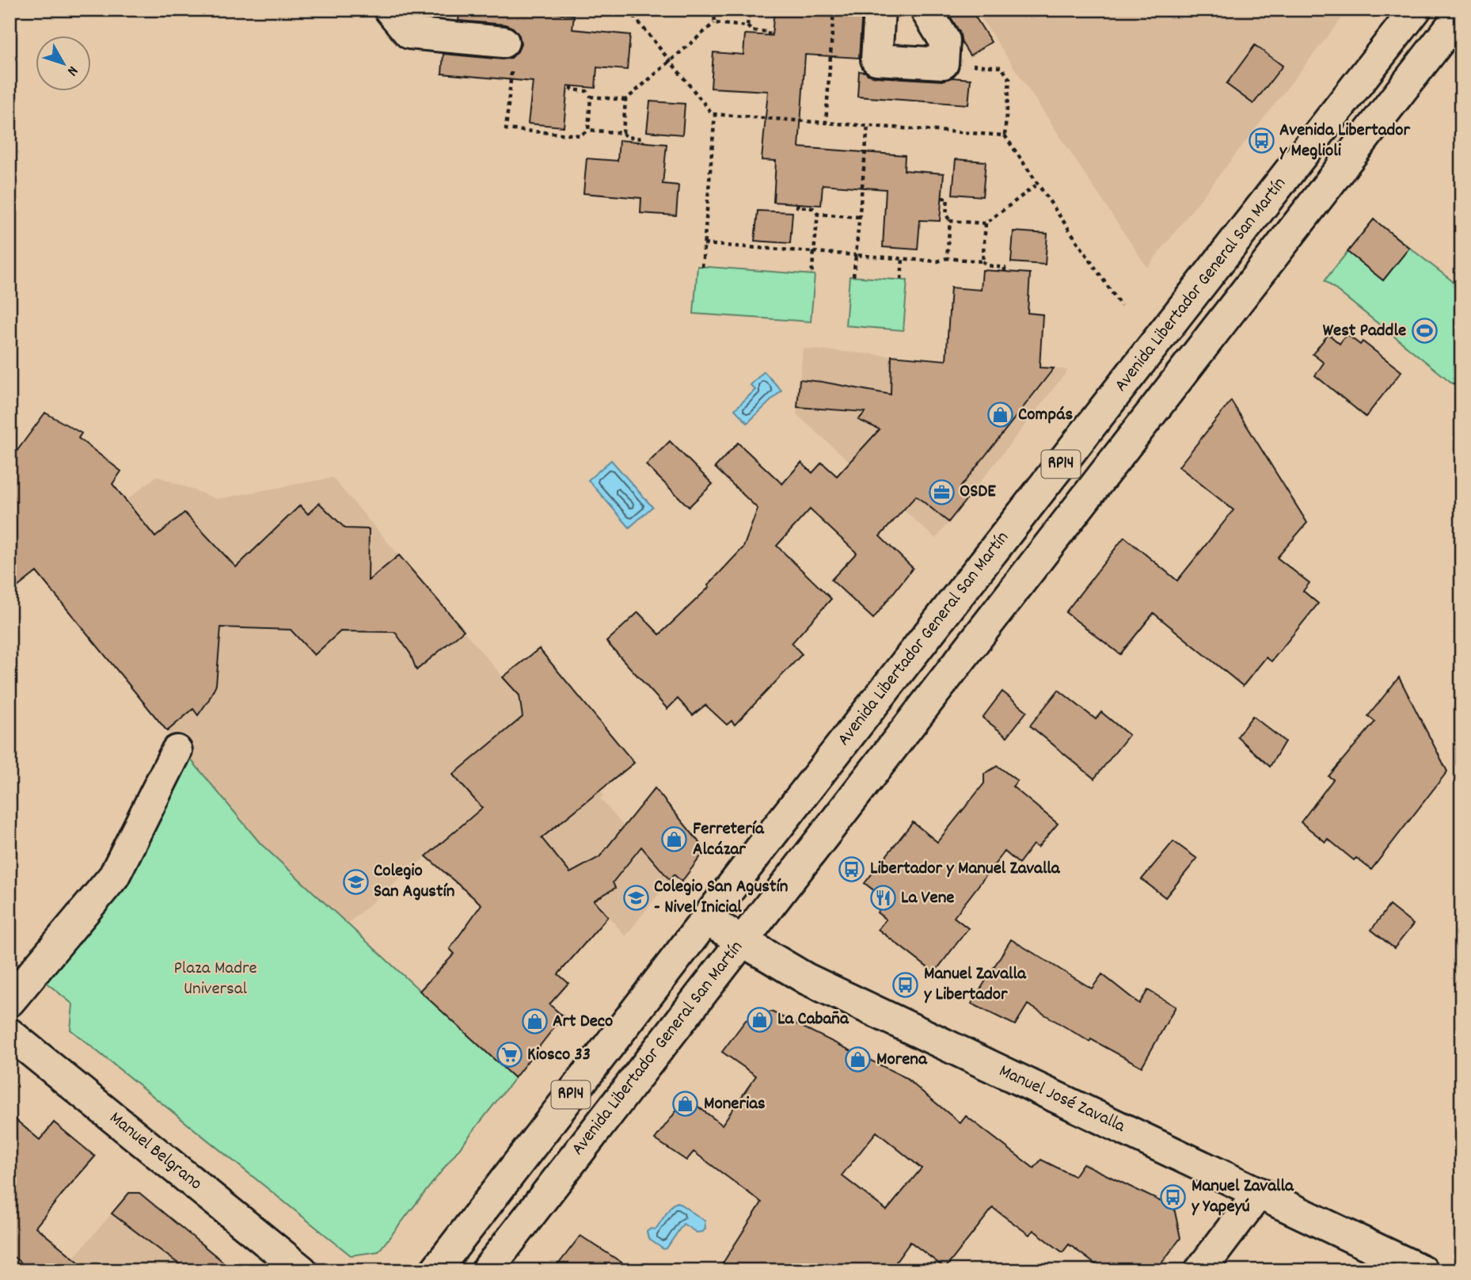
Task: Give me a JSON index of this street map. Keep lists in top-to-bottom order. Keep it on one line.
{"streets":{"main road":["Avenida Libertador General San Martín","RP14","Manuel José Zavalla","Manuel Belgrano"]},"crossings":[["Avenida Libertador General San Martín","Manuel José Zavalla"]],"parks":["Plaza Madre Universal"],"places":{"bus stop":["Avenida Libertador y Meglioli","Libertador y Manuel Zavalla","Manuel Zavalla y Libertador","Manuel Zavalla y Yapeyú"],"sports":["West Paddle"],"shop":["Compás","Ferretería Alcázar","La Cabaña","Art Deco","Morena","Monerias"],"office":["OSDE"],"school or university":["Colegio San Agustín","Colegio San Agustín - Nivel Inicial"],"restaurant":["La Vene"],"supermarket":["Kiosco 33"]},"north":"bottom right"}
